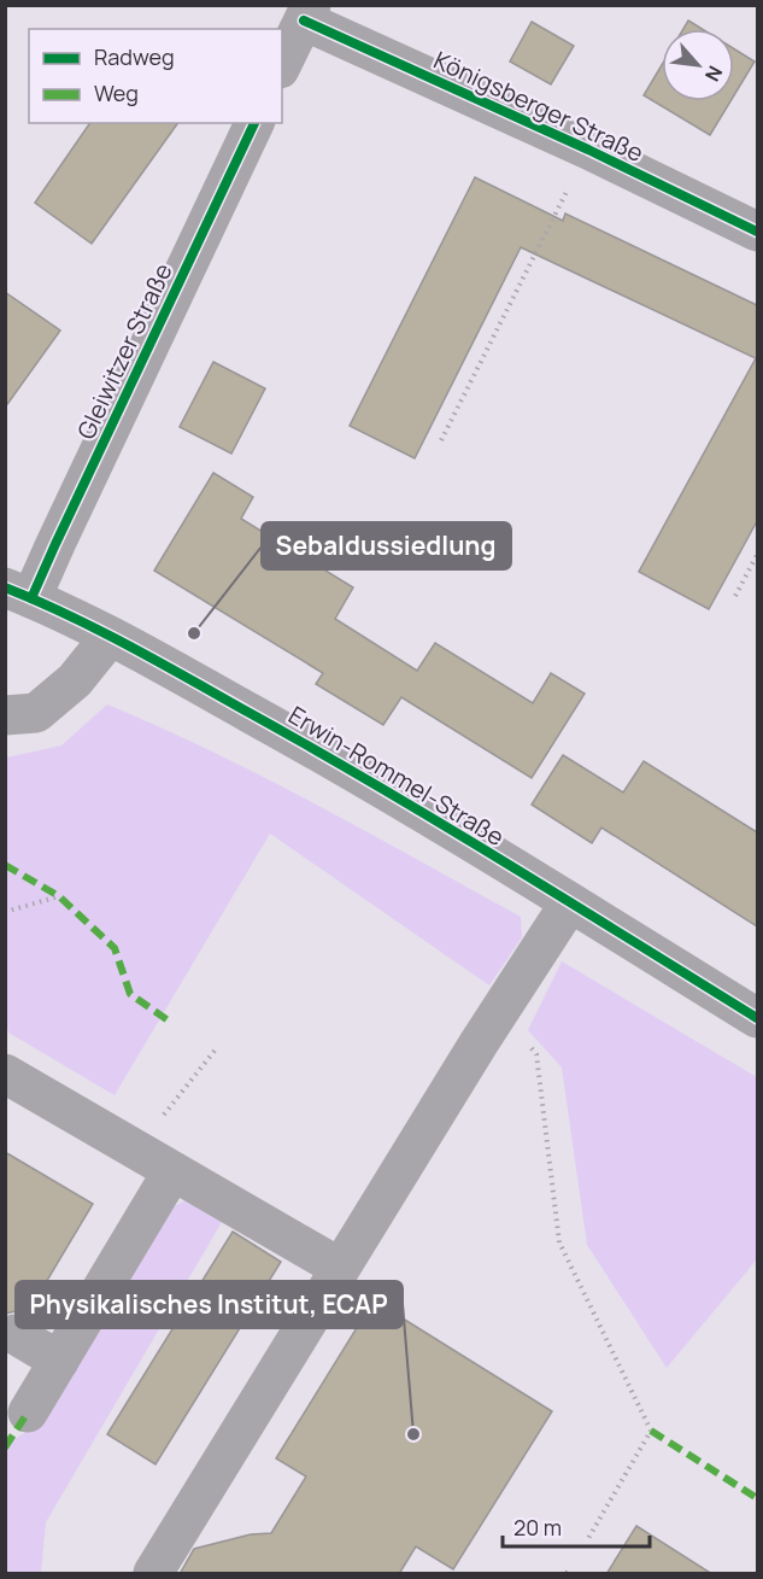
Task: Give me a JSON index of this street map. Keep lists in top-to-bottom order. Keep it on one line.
{"streets":{"street":["Königsberger Straße","Gleiwitzer Straße","Erwin-Rommel-Straße"]},"crossings":[["Gleiwitzer Straße","Erwin-Rommel-Straße"]],"places":["Sebaldussiedlung","Physikalisches Institut, ECAP"],"legend":["Radweg","Weg"],"scale_bar":"20 m","north":"bottom right"}
